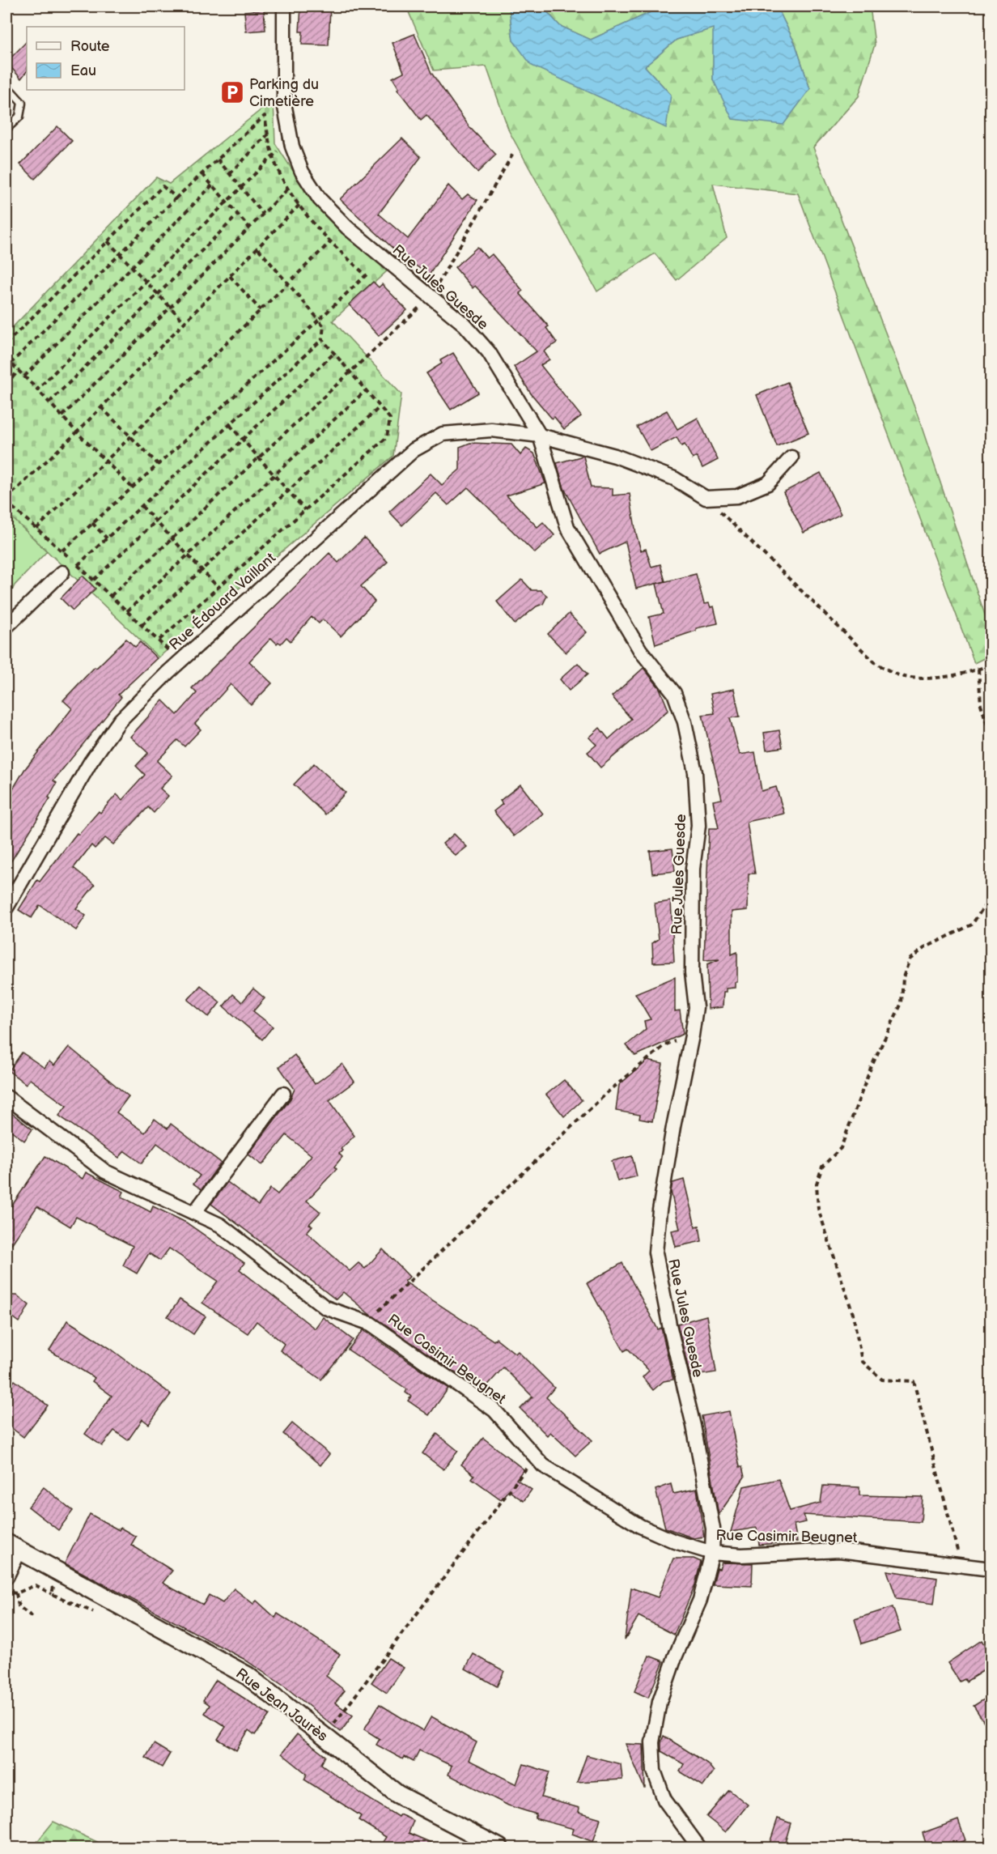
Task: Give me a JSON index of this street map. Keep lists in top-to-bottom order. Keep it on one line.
{"streets":{"street":["Rue Jules Guesde","Rue Édouard Vaillant","Rue Casimir Beugnet","Rue Jean Jaurès"]},"crossings":[["Rue Jules Guesde","Rue Édouard Vaillant"],["Rue Jules Guesde","Rue Casimir Beugnet"]],"places":{"parking":["Parking du Cimetière"]},"legend":["Route","Eau"]}
